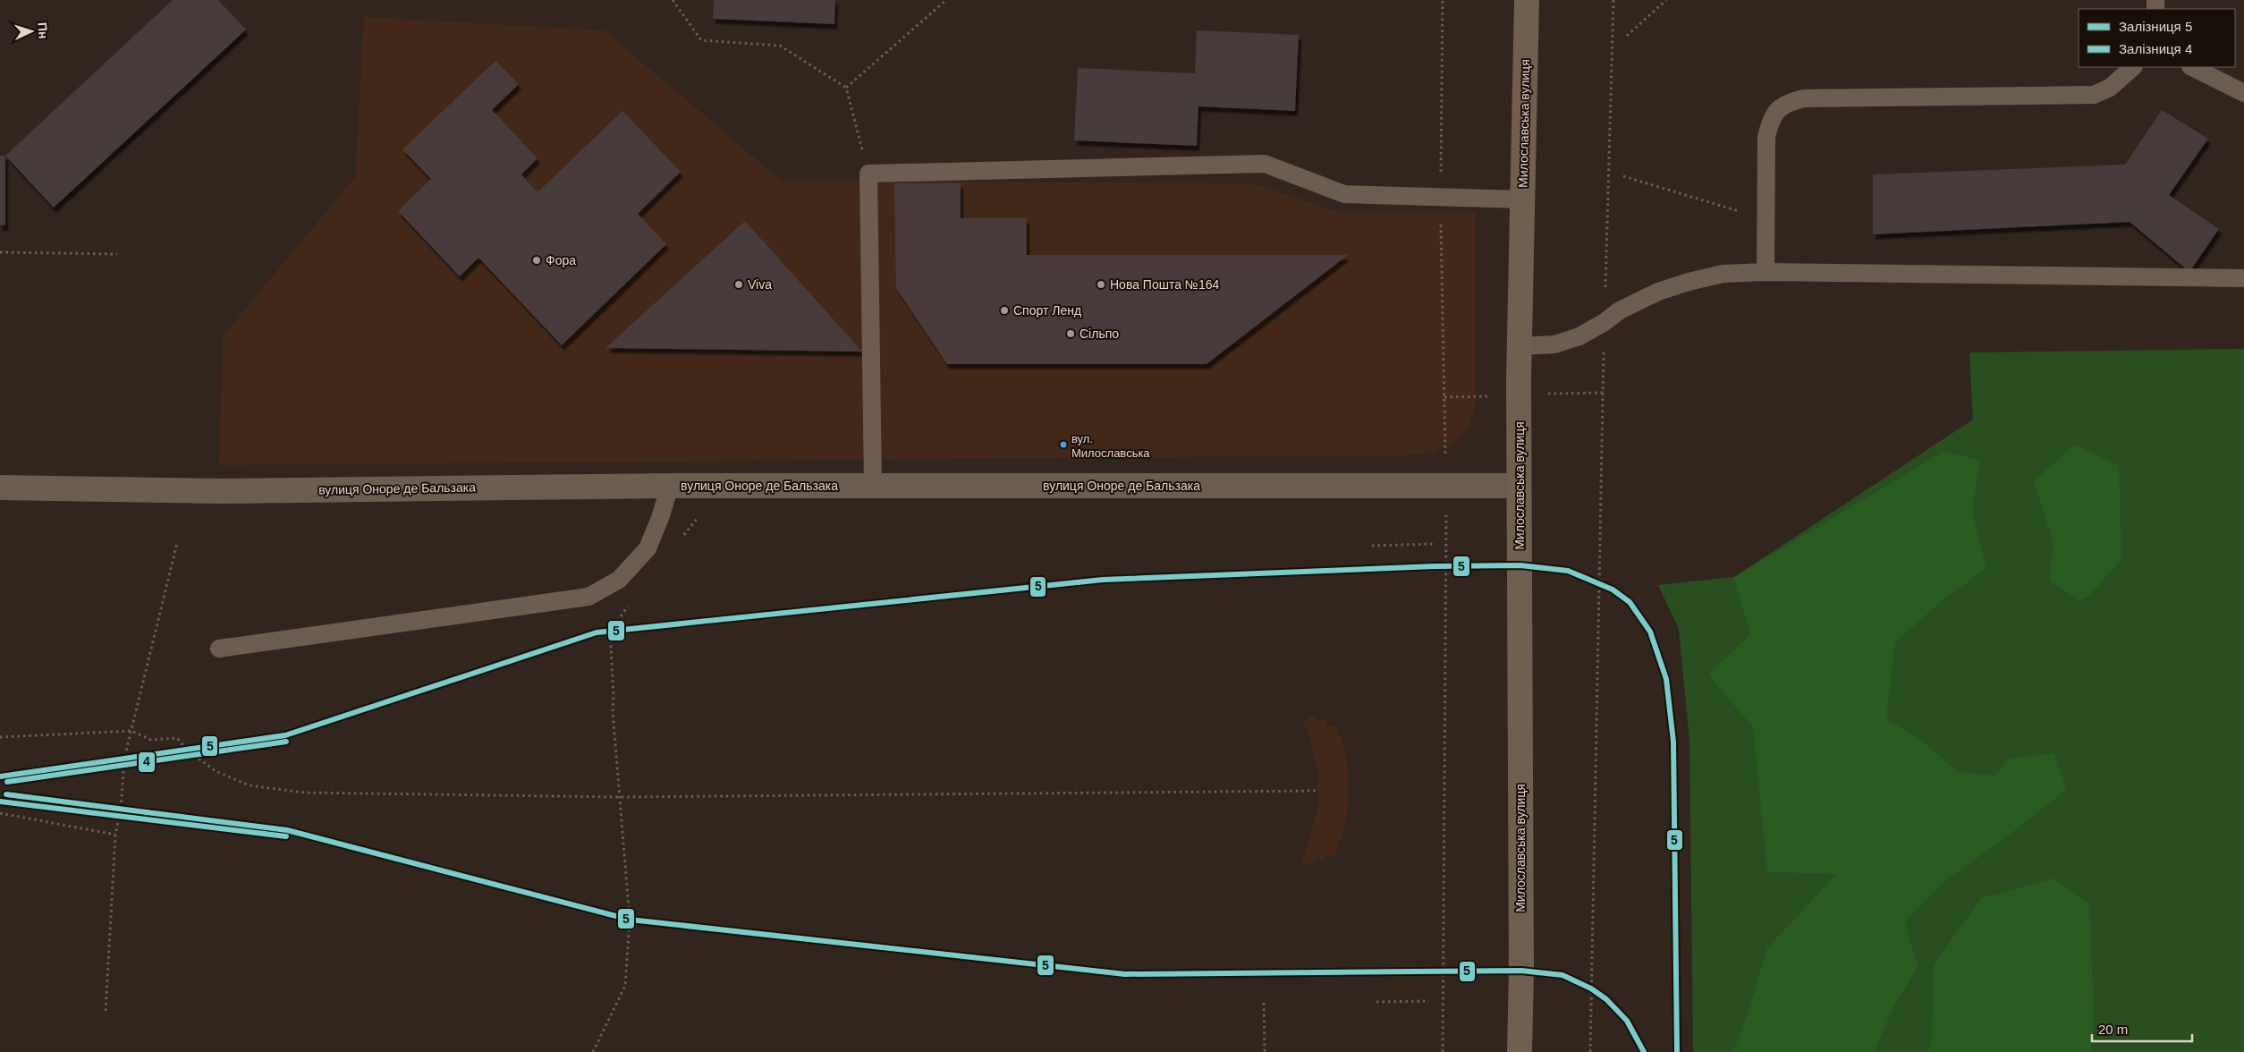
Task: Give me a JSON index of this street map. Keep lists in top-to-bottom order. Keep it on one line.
{"streets":{"main road":["Милославська вулиця"],"street":["вулиця Оноре де Бальзака"]},"crossings":[["Милославська вулиця","вулиця Оноре де Бальзака"]],"places":["Фора","Viva","Нова Пошта №164","Спорт Ленд","Сільпо","вул. Милославська"],"lines":["rail line 5","rail line 4"],"legend":["Залізниця 5","Залізниця 4"],"scale_bar":"20 m","north":"right"}
